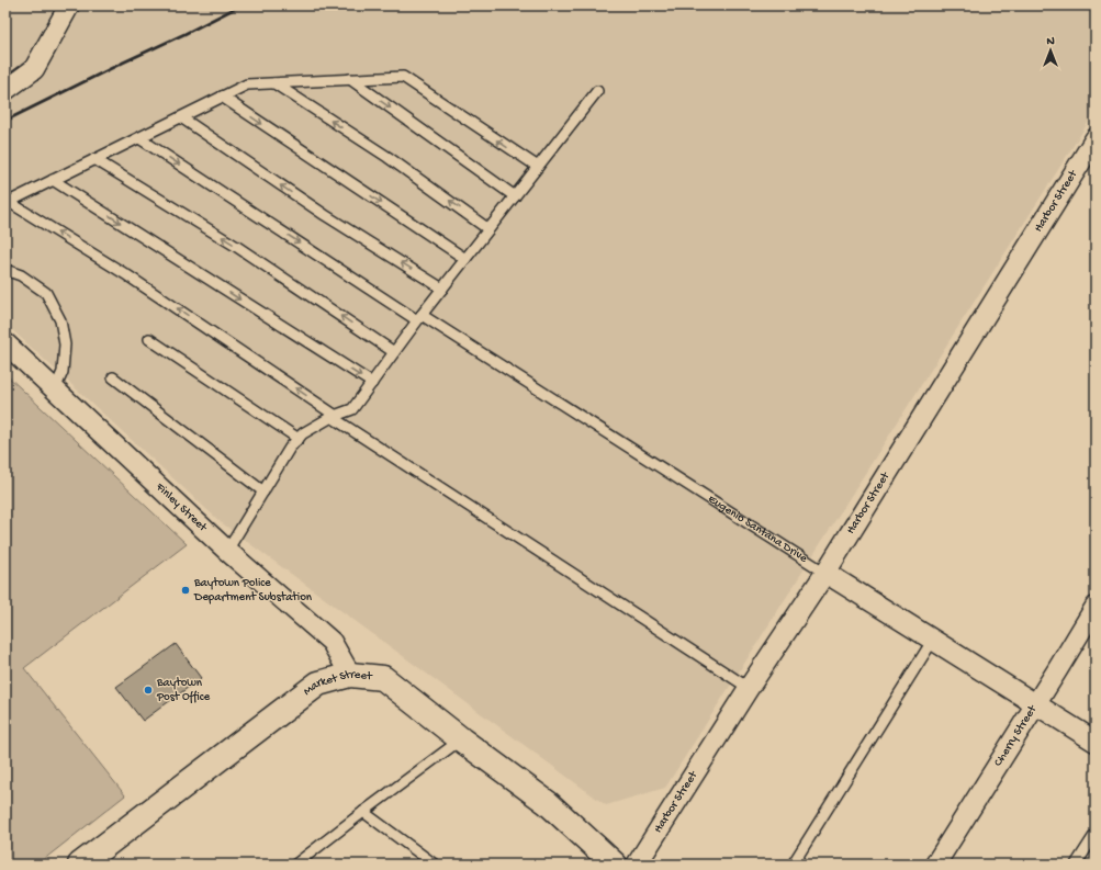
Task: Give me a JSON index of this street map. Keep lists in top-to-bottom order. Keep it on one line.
{"streets":{"main road":["Market Street"],"street":["Harbor Street","Finley Street","Eugenio Santana Drive","Cherry Street"]},"crossings":[["Harbor Street","Eugenio Santana Drive"],["Finley Street","Market Street"],["Eugenio Santana Drive","Cherry Street"]],"places":["Baytown Police Department Substation","Baytown Post Office"],"north":"top"}
